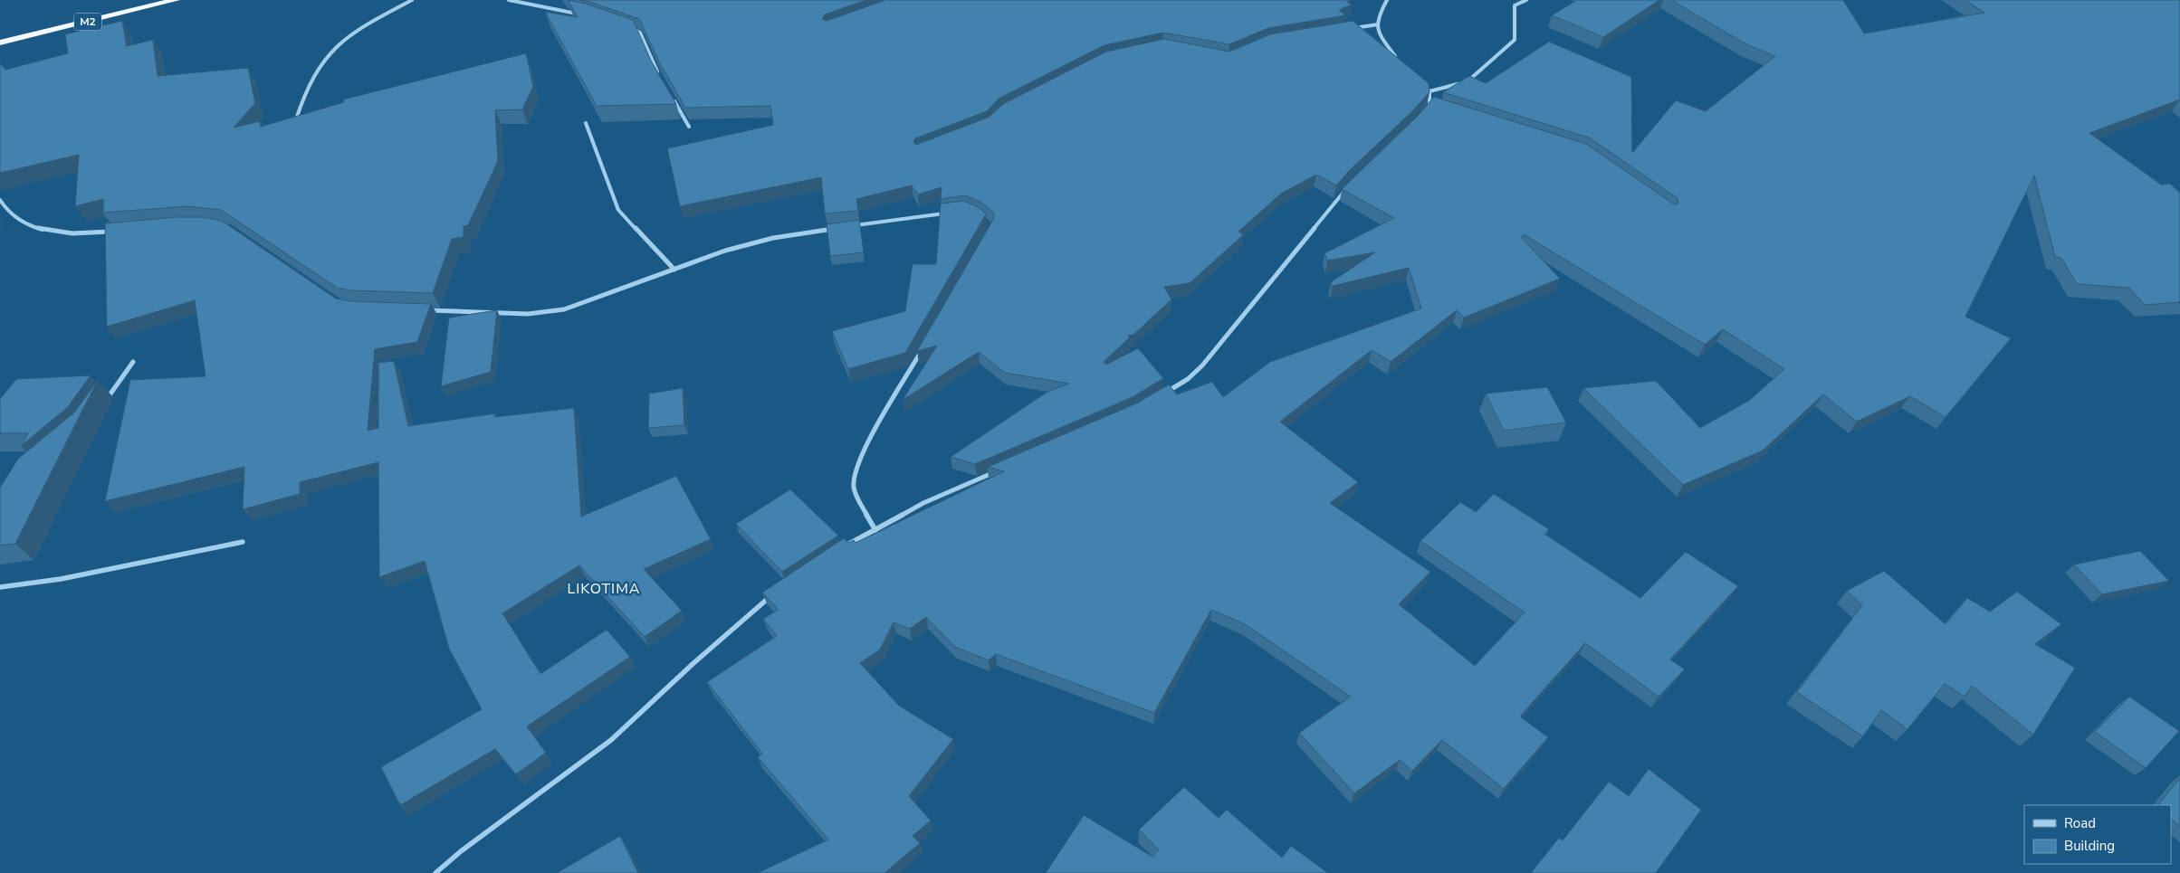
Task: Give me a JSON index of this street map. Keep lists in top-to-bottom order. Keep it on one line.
{"streets":{"highway":["M2"]},"districts":["LIKOTIMA"],"legend":["Road","Building"]}
